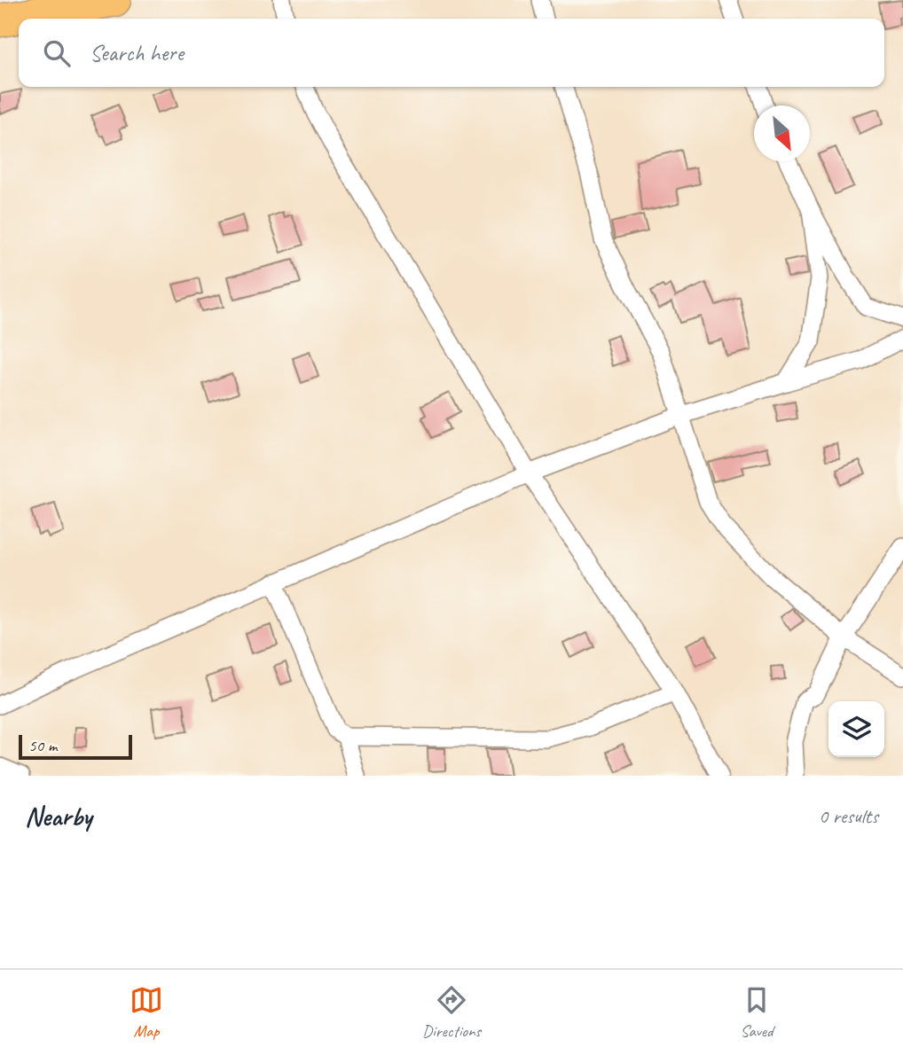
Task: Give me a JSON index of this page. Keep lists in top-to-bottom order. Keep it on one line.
{"scale_bar":"50 m","north":"bottom right","page":{"search":"Search here","scale":"50 m","heading":["Nearby","0 results"],"nav":["Map","Directions","Saved"]}}
